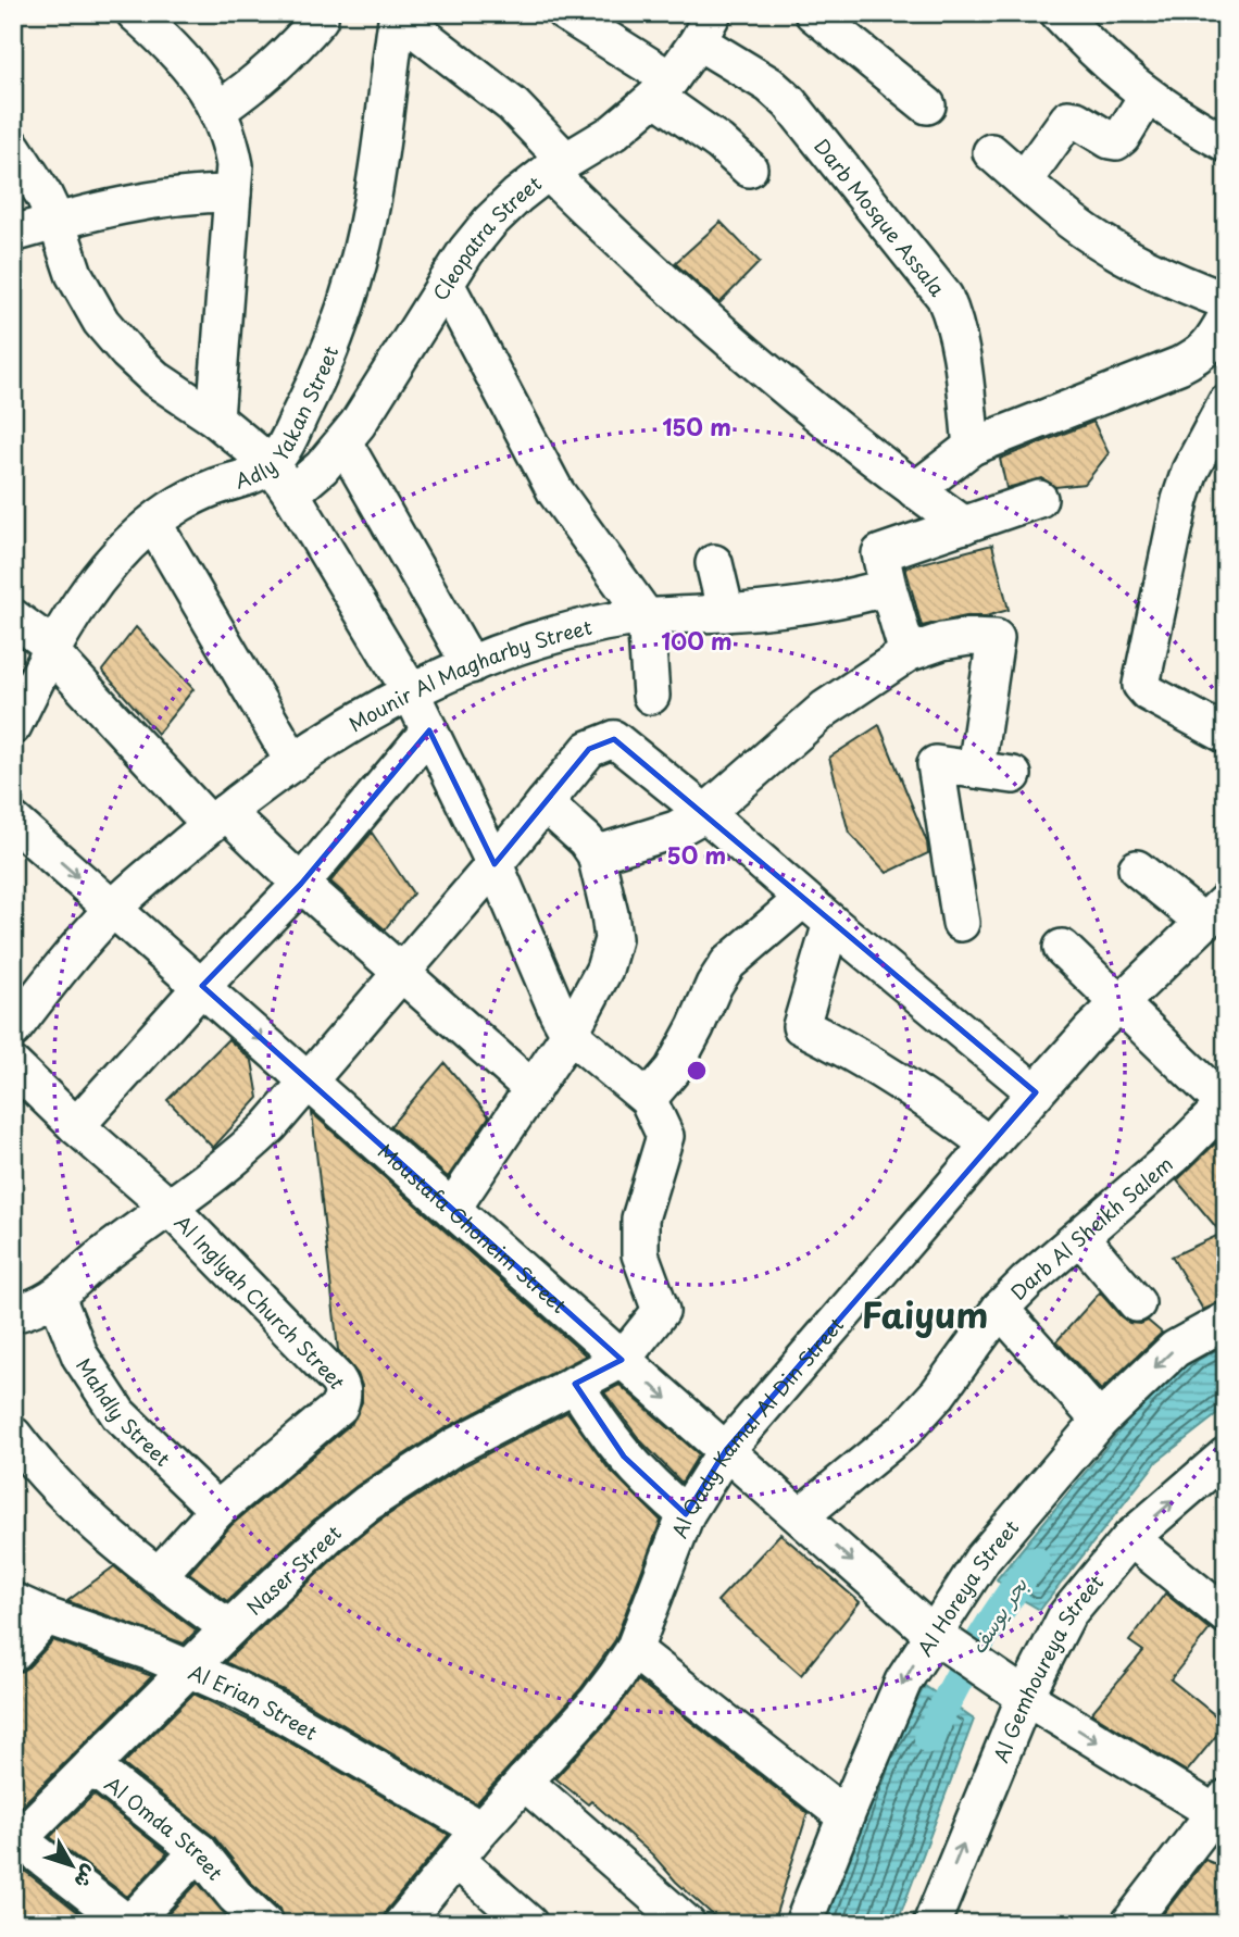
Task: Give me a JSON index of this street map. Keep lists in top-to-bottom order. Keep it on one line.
{"streets":{"street":["Darb Mosque Assala","Cleopatra Street","Adly Yakan Street","Mounir Al Magharby Street","Moustafa Ghoneim Street","Darb Al Sheikh Salem","Al Inglyah Church Street","Mahdly Street","Al Qady Kamal Al Din Street","Naser Street","Al Horeya Street","Al Gemhoureya Street","Al Erian Street","Al Omda Street"]},"crossings":[["Darb Mosque Assala","Cleopatra Street"],["Mounir Al Magharby Street","Moustafa Ghoneim Street"],["Moustafa Ghoneim Street","Darb Al Sheikh Salem"],["Moustafa Ghoneim Street","Al Qady Kamal Al Din Street"],["Moustafa Ghoneim Street","Naser Street"],["Moustafa Ghoneim Street","Al Horeya Street"],["Moustafa Ghoneim Street","Al Gemhoureya Street"],["Al Inglyah Church Street","Mahdly Street"],["Al Qady Kamal Al Din Street","Al Erian Street"],["Naser Street","Al Erian Street"],["Naser Street","Al Omda Street"]],"one_way":["Al Horeya Street"],"districts":["Faiyum"],"water":["بحر يوسف"],"north":"bottom right","rings":["150 m","100 m","50 m"]}
